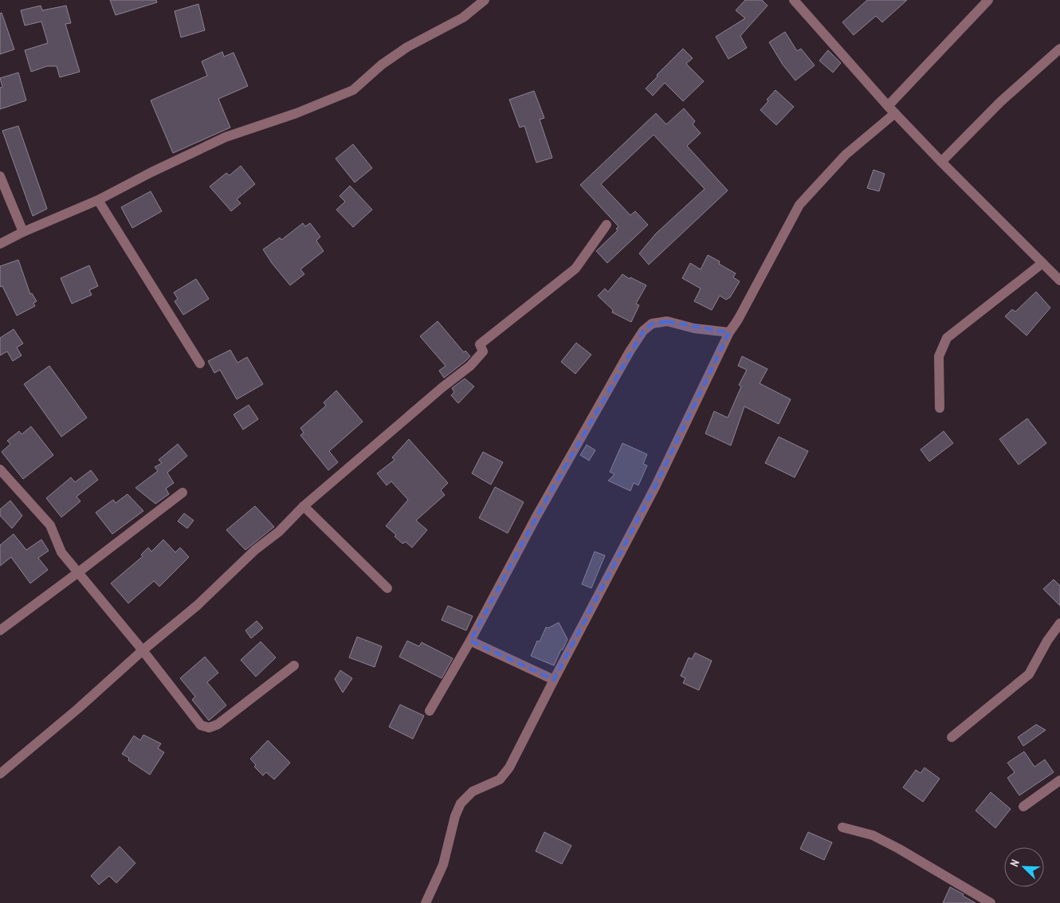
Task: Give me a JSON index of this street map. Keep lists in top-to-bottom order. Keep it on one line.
{"north":"top left"}
